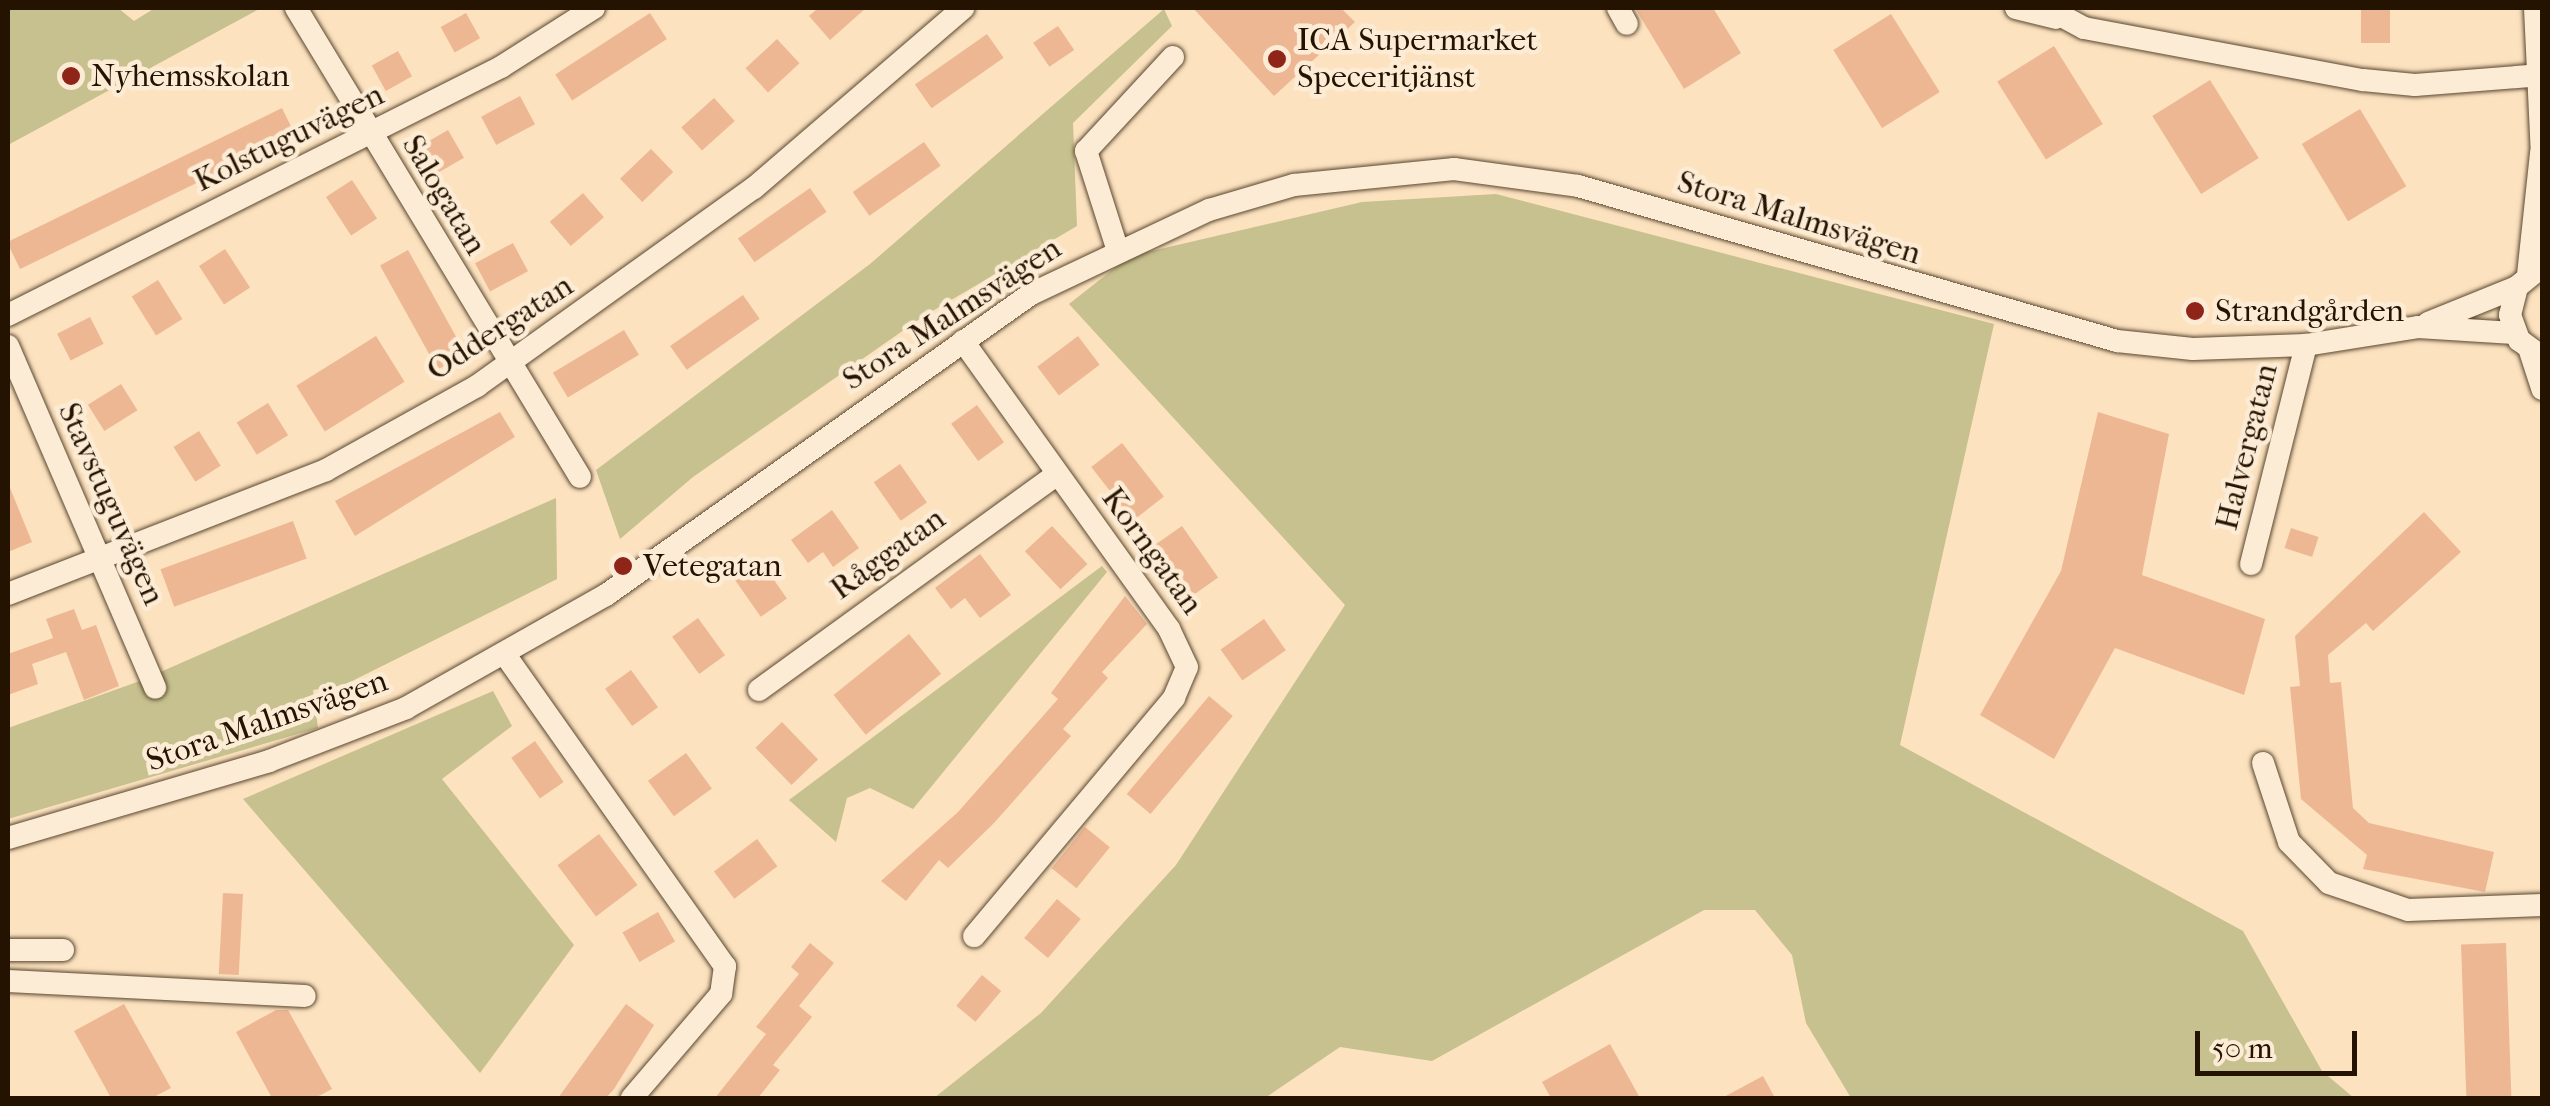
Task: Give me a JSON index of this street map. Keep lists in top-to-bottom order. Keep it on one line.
{"streets":{"street":["Kolstuguvägen","Salogatan","Stora Malmsvägen","Oddergatan","Halvergatan","Stavstuguvägen","Korngatan","Råggatan"]},"crossings":[["Kolstuguvägen","Salogatan"],["Salogatan","Oddergatan"],["Stora Malmsvägen","Halvergatan"],["Stora Malmsvägen","Korngatan"],["Oddergatan","Stavstuguvägen"],["Korngatan","Råggatan"]],"places":["ICA Supermarket Speceritjänst","Nyhemsskolan","Strandgården","Vetegatan"],"scale_bar":"50 m"}
